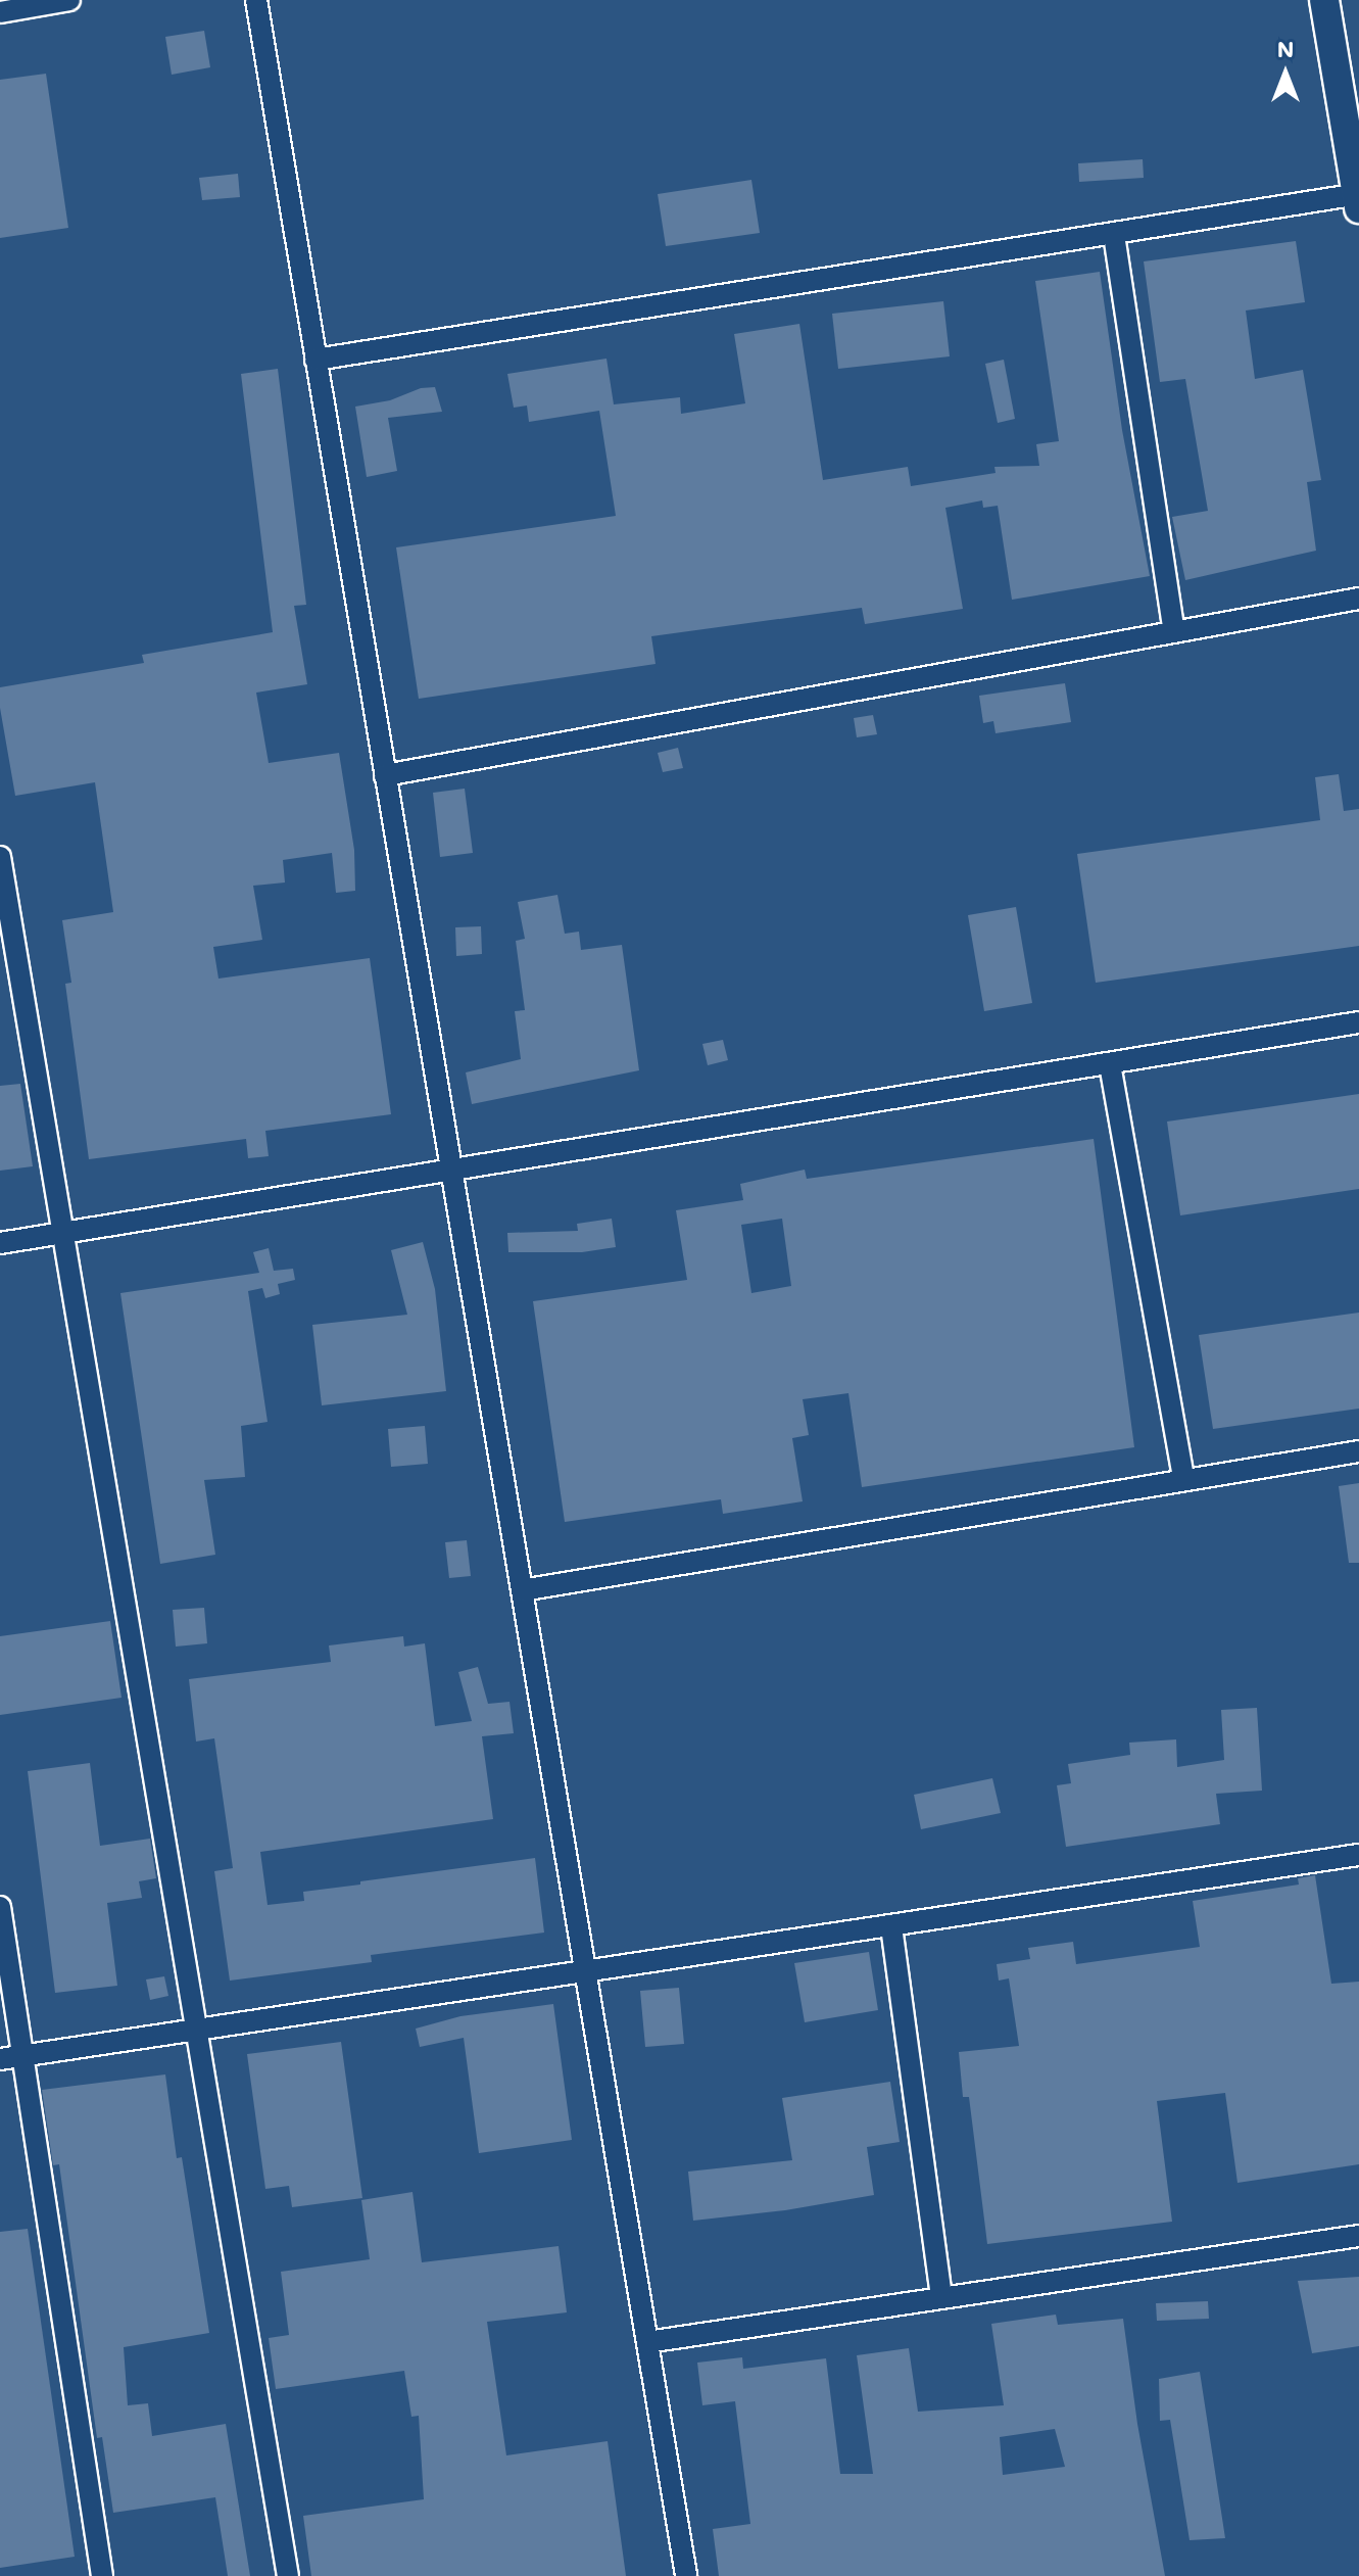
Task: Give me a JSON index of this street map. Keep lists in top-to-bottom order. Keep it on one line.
{"north":"top"}
